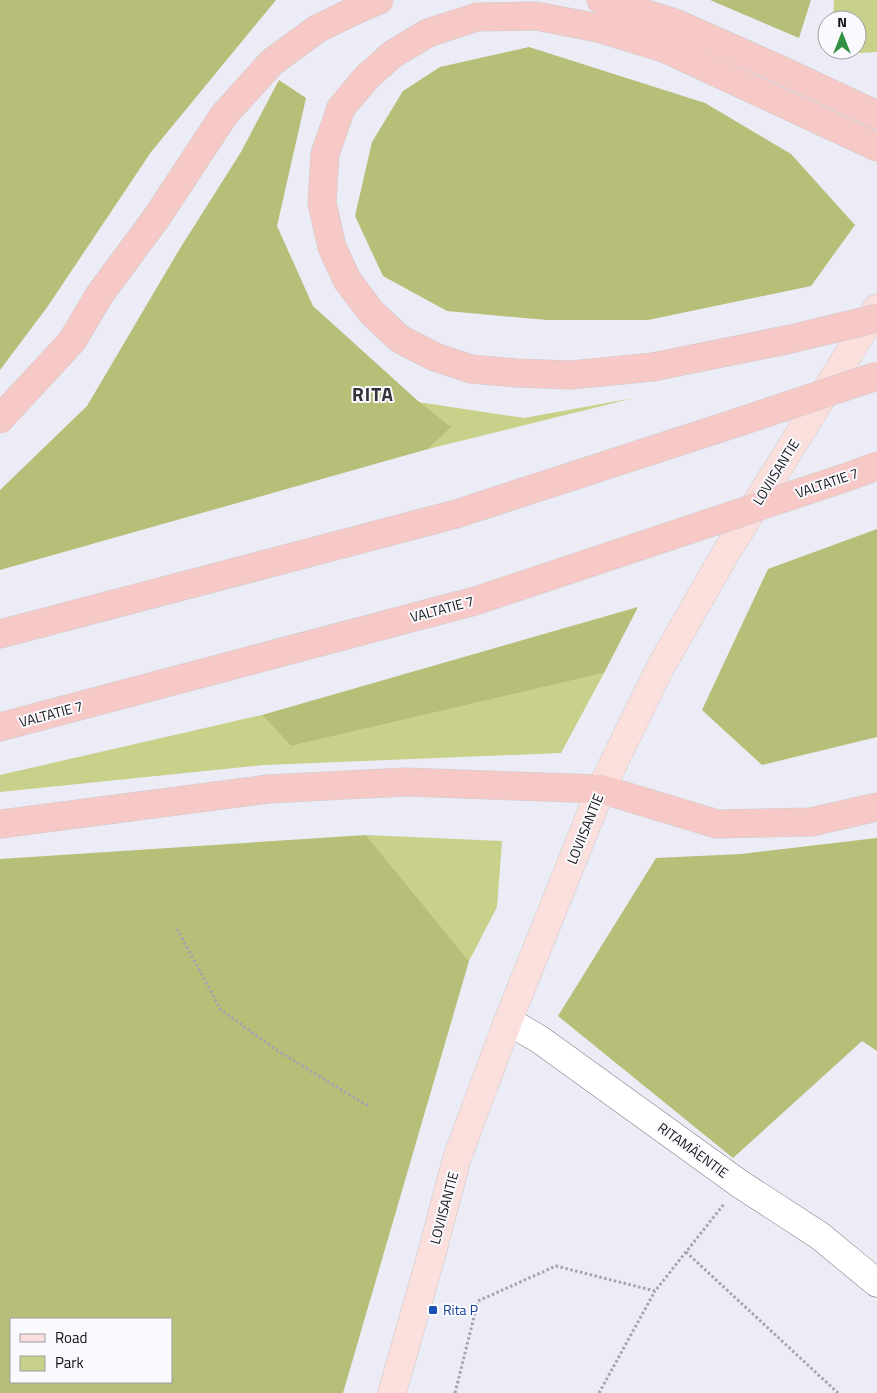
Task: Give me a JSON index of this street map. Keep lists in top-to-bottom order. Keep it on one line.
{"streets":{"highway":["VALTATIE 7"],"main road":["LOVIISANTIE"],"street":["RITAMÄENTIE"]},"crossings":[["LOVIISANTIE","RITAMÄENTIE"]],"districts":["RITA"],"places":{"transit":["Rita P"]},"legend":["Road","Park"],"north":"top"}
